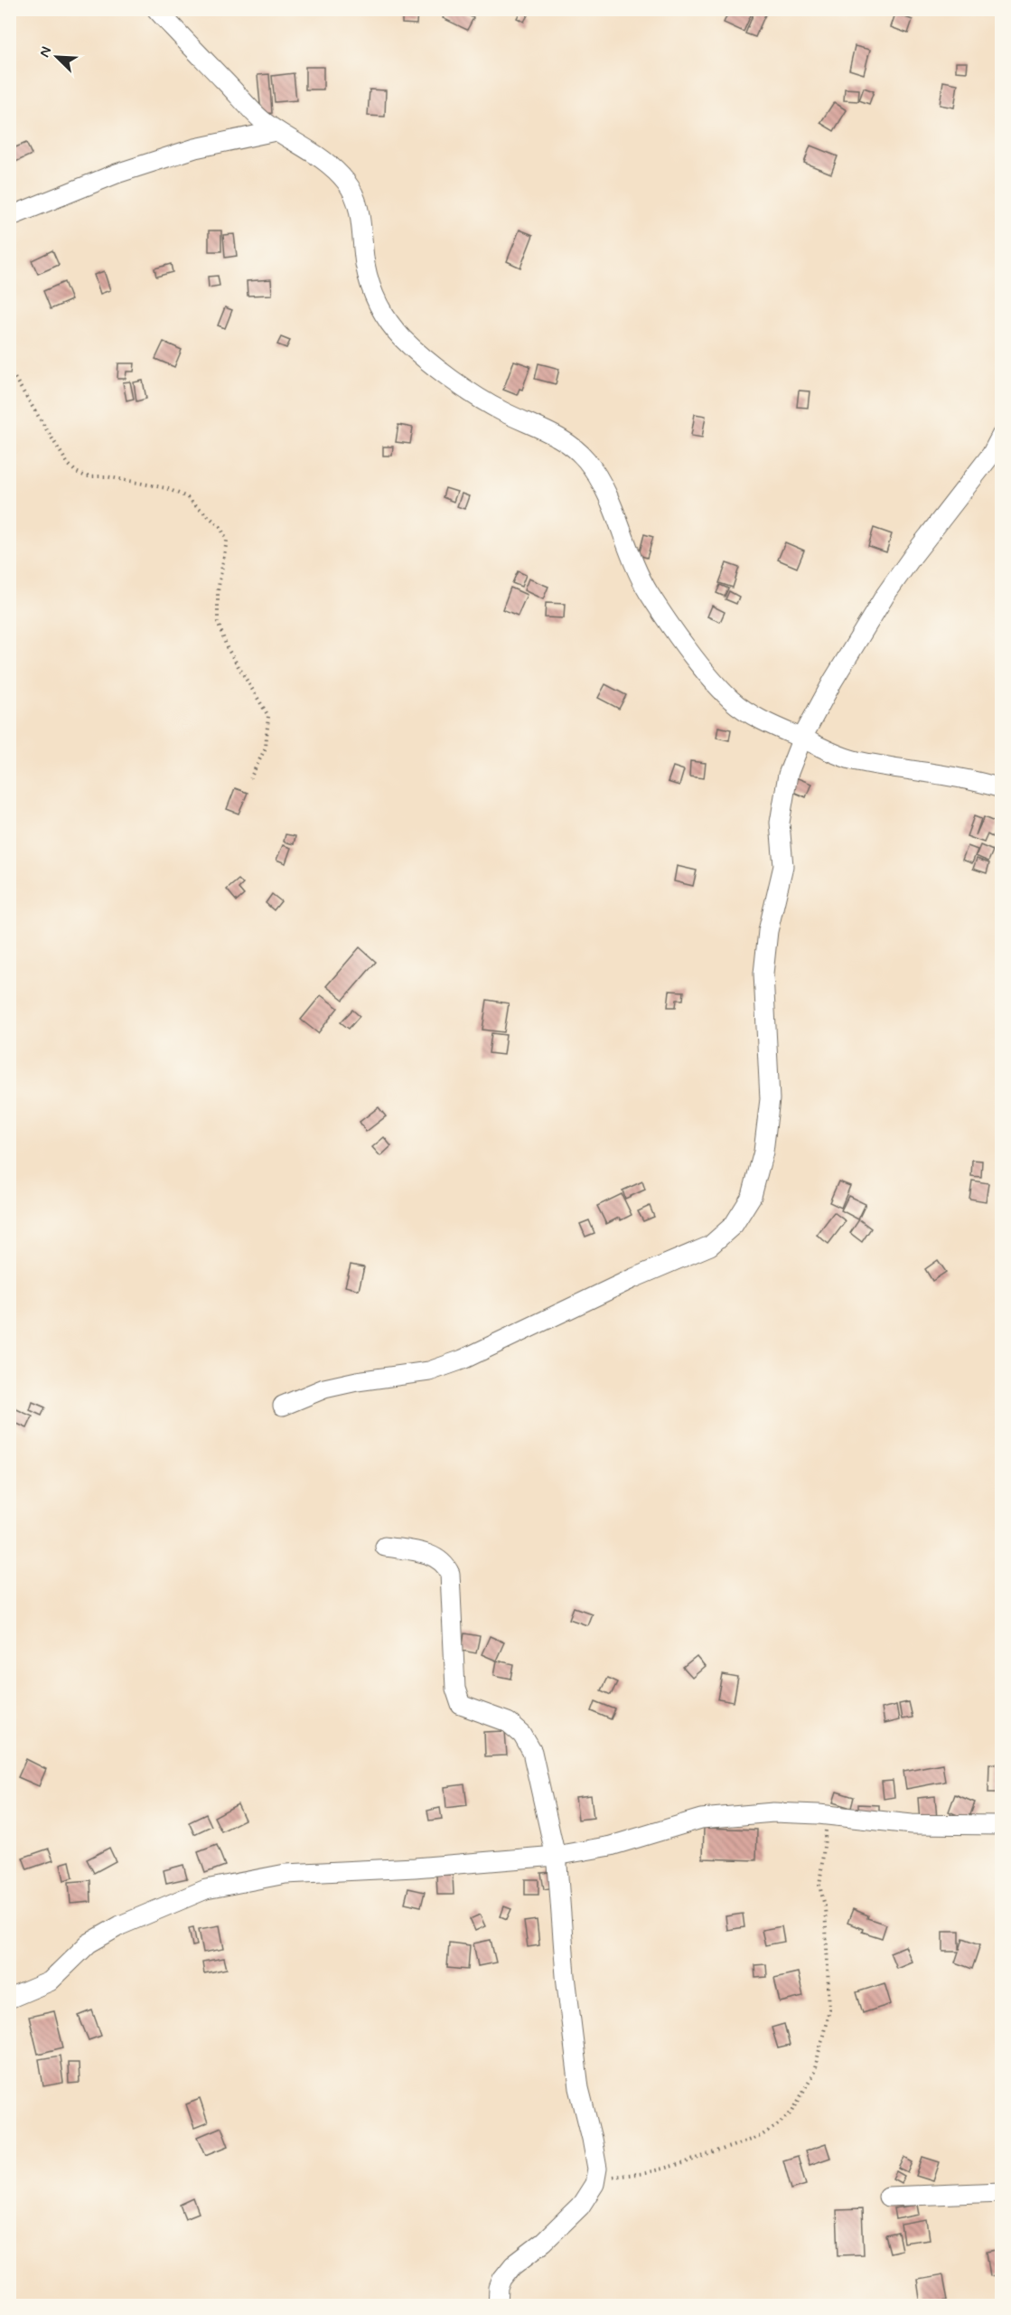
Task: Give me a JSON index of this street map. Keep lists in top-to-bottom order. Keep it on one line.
{"north":"top left"}
